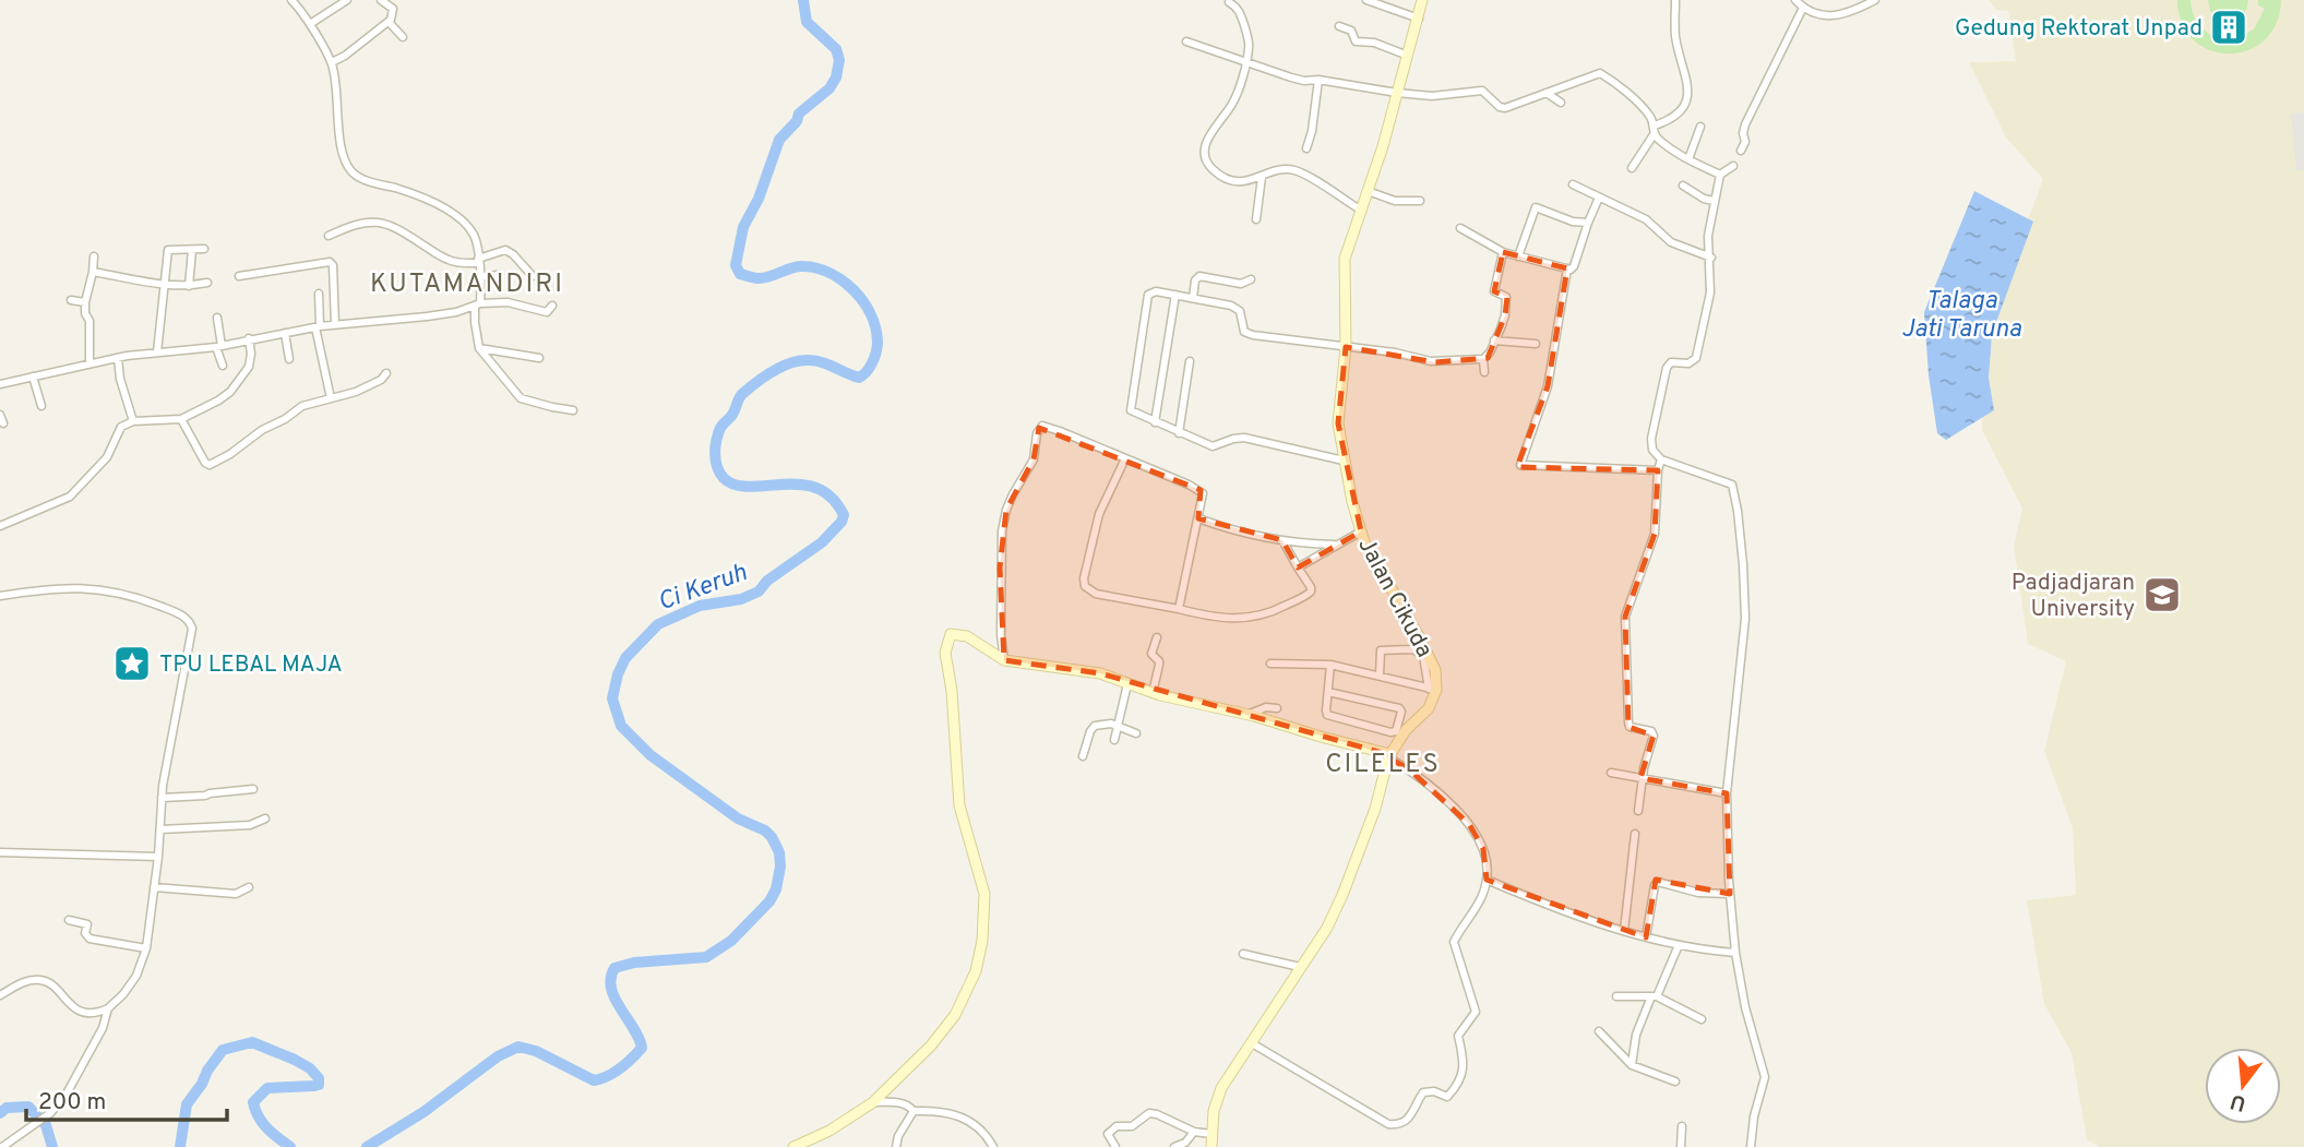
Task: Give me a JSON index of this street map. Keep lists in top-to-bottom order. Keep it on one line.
{"streets":{"street":["Jalan Cikuda"]},"districts":["KUTAMANDIRI","CILELES"],"water":["Talaga Jati Taruna","Ci Keruh"],"places":{"building":["Gedung Rektorat Unpad"],"school or university":["Padjadjaran University"],"place":["TPU LEBAL MAJA"]},"scale_bar":"200 m","north":"bottom"}
